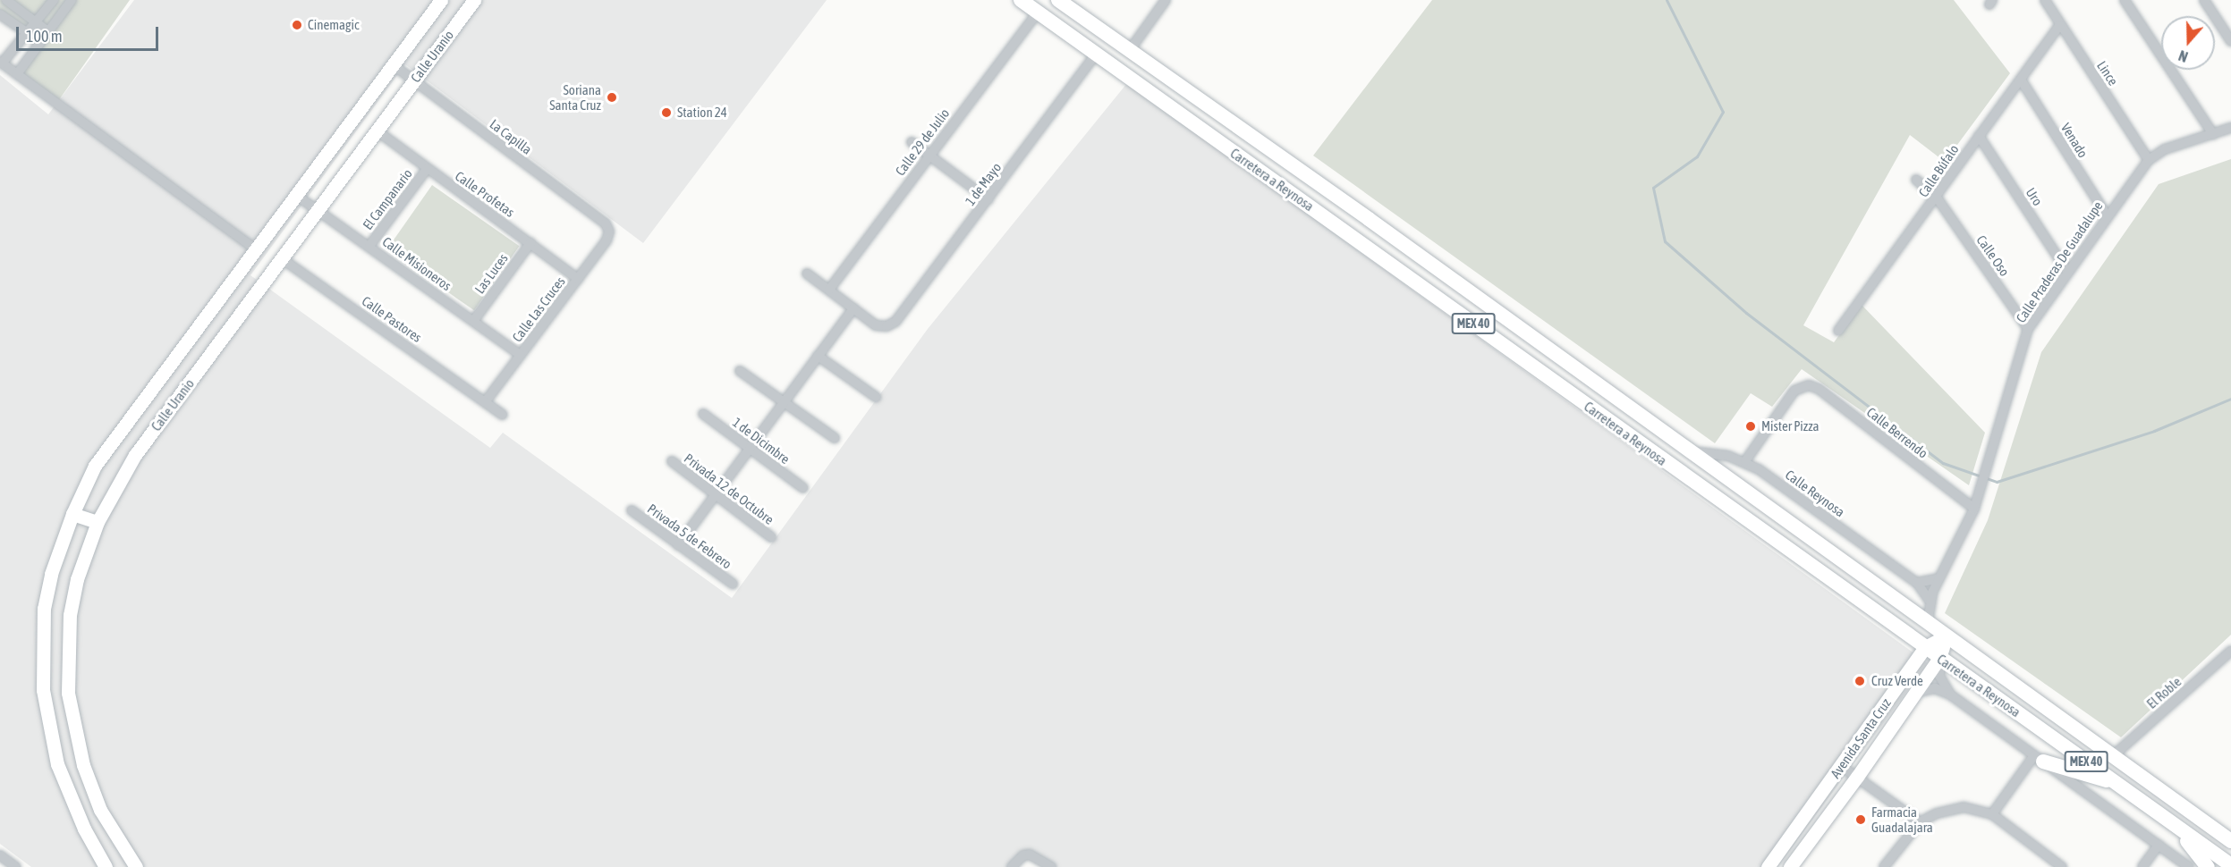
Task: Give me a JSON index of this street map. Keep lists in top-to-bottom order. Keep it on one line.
{"streets":{"main road":["Carretera a Reynosa","MEX 40"],"street":["Calle Uranio","Lince","La Capilla","Venado","Calle 29 de Julio","Calle Búfalo","1 de Mayo","Calle Profetas","Uro","El Campanario","Calle Oso","Calle Praderas De Guadalupe","Calle Misioneros","Las Luces","Calle Las Cruces","Calle Pastores","Calle Berrendo","1 de Dicimbre","Privada 12 de Octubre","Calle Reynosa","Privada 5 de Febrero","El Roble","Avenida Santa Cruz"]},"crossings":[["Calle Uranio","La Capilla"],["Calle Uranio","Calle Profetas"],["Calle Uranio","Calle Misioneros"],["Calle Uranio","Calle Pastores"],["Lince","Calle Búfalo"],["Lince","Calle Praderas De Guadalupe"],["La Capilla","Calle Las Cruces"],["Venado","Calle Búfalo"],["Venado","Calle Praderas De Guadalupe"],["Calle 29 de Julio","Carretera a Reynosa"],["Calle Búfalo","Uro"],["Calle Búfalo","Calle Oso"],["Carretera a Reynosa","1 de Mayo"],["Carretera a Reynosa","Calle Praderas De Guadalupe"],["Carretera a Reynosa","Calle Reynosa"],["Carretera a Reynosa","El Roble"],["Carretera a Reynosa","Avenida Santa Cruz"],["Calle Profetas","El Campanario"],["Calle Profetas","Las Luces"],["Calle Profetas","Calle Las Cruces"],["Uro","Calle Praderas De Guadalupe"],["El Campanario","Calle Misioneros"],["Calle Oso","Calle Praderas De Guadalupe"],["Calle Praderas De Guadalupe","Calle Berrendo"],["Calle Praderas De Guadalupe","Calle Reynosa"],["Calle Misioneros","Las Luces"],["Calle Misioneros","Calle Las Cruces"],["Calle Las Cruces","Calle Pastores"],["Calle Berrendo","Calle Reynosa"]],"places":["Cinemagic","Soriana Santa Cruz","Station 24","Mister Pizza","Cruz Verde","Farmacia Guadalajara"],"scale_bar":"100 m","north":"bottom"}
